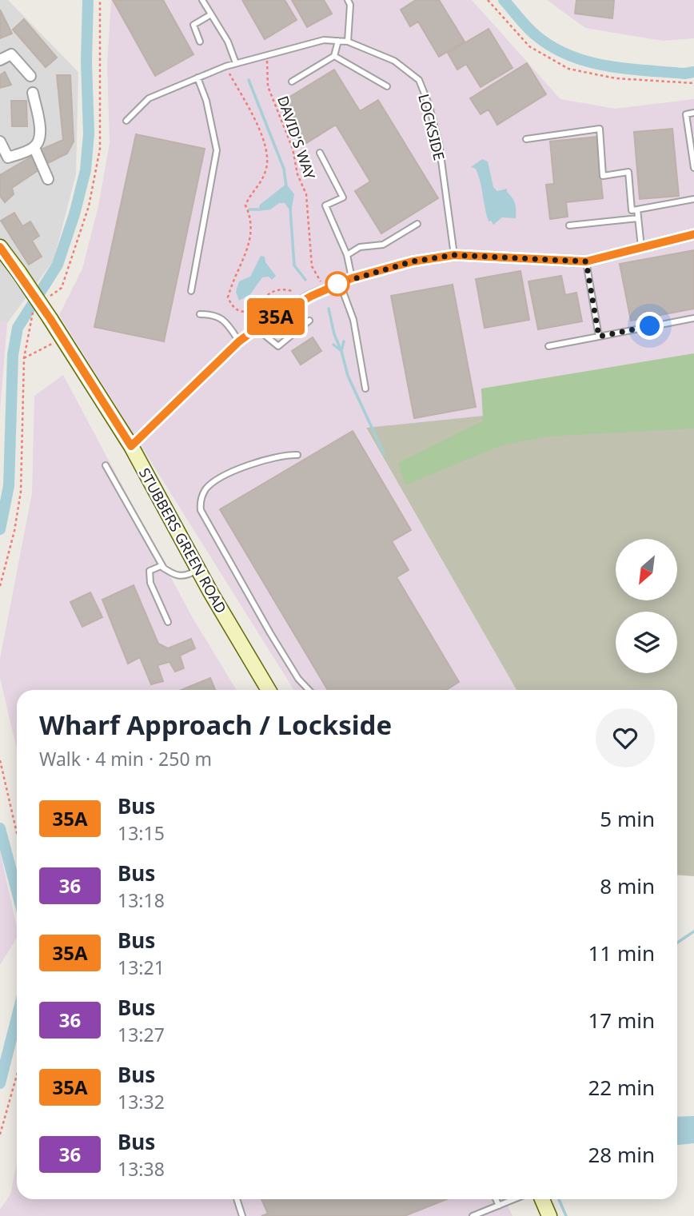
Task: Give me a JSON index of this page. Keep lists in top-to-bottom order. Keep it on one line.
{"streets":{"street":["STUBBERS GREEN ROAD"],"lane":["LOCKSIDE"],"path":["DAVID'S WAY"]},"crossings":[["LOCKSIDE","DAVID'S WAY"]],"lines":["bus line 35A"],"north":"bottom left","page":{"on_map":"35A","heading":["Wharf Approach / Lockside","Walk · 4 min · 250 m"],"list":[{"mark":"35A","name":"Bus","note":"13:15","value":"5 min"},{"mark":"36","name":"Bus","note":"13:18","value":"8 min"},{"mark":"35A","name":"Bus","note":"13:21","value":"11 min"},{"mark":"36","name":"Bus","note":"13:27","value":"17 min"},{"mark":"35A","name":"Bus","note":"13:32","value":"22 min"},{"mark":"36","name":"Bus","note":"13:38","value":"28 min"}]}}
